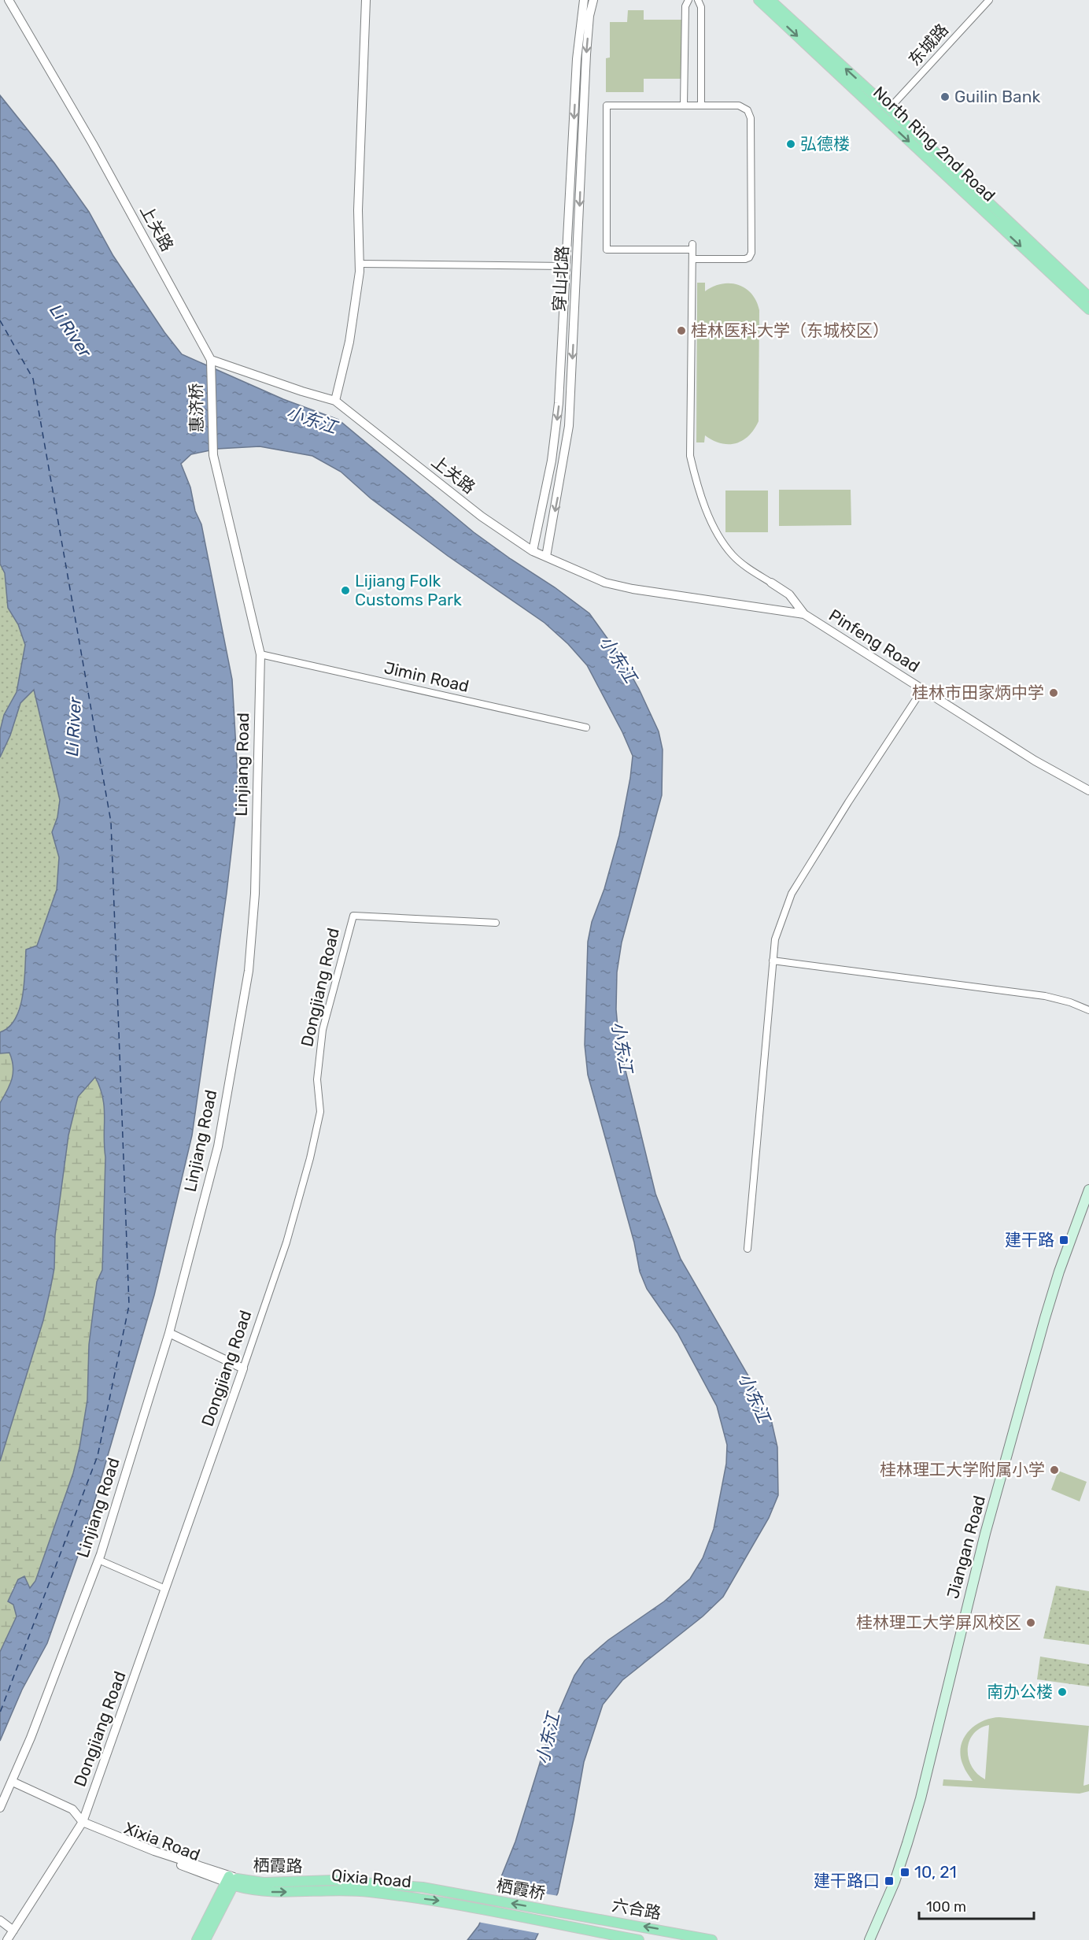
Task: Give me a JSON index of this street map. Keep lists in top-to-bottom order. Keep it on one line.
{"streets":{"main road":["North Ring 2nd Road","Jiangan Road","栖霞路","Qixia Road","栖霞桥","六合路"],"street":["东城路","上关路","穿山北路","惠济桥","Pinfeng Road","Jimin Road","Linjiang Road","Dongjiang Road"]},"crossings":[["东城路","North Ring 2nd Road"],["上关路","穿山北路"],["上关路","惠济桥"],["上关路","Pinfeng Road"],["惠济桥","Linjiang Road"],["Jimin Road","Linjiang Road"],["Dongjiang Road","栖霞路"],["栖霞路","Qixia Road"],["栖霞路","栖霞桥"],["Qixia Road","六合路"],["栖霞桥","六合路"]],"one_way":["穿山北路","Qixia Road","栖霞桥"],"water":["Li River","小东江"],"places":{"other":["Guilin Bank","弘德楼","桂林医科大学（东城校区）","Lijiang Folk Customs Park","桂林市田家炳中学","桂林理工大学附属小学","桂林理工大学屏风校区","南办公楼"],"transit":["建干路","10, 21","建干路口"]},"scale_bar":"100 m"}
